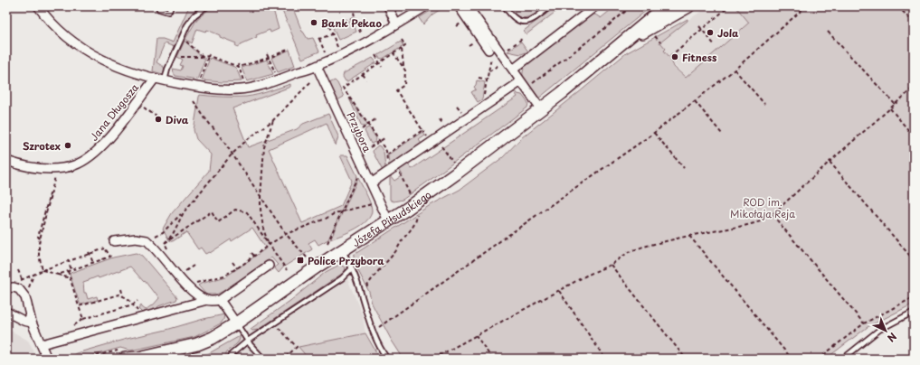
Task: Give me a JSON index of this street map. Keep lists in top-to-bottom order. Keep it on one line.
{"streets":{"street":["Jana Długosza","Przybora","Józefa Piłsudskiego"]},"crossings":[["Przybora","Józefa Piłsudskiego"]],"parks":["ROD im. Mikołaja Reja"],"places":{"other":["Bank Pekao","Jola","Fitness","Diva","Szrotex"],"transit":["Police Przybora"]},"north":"bottom right"}
